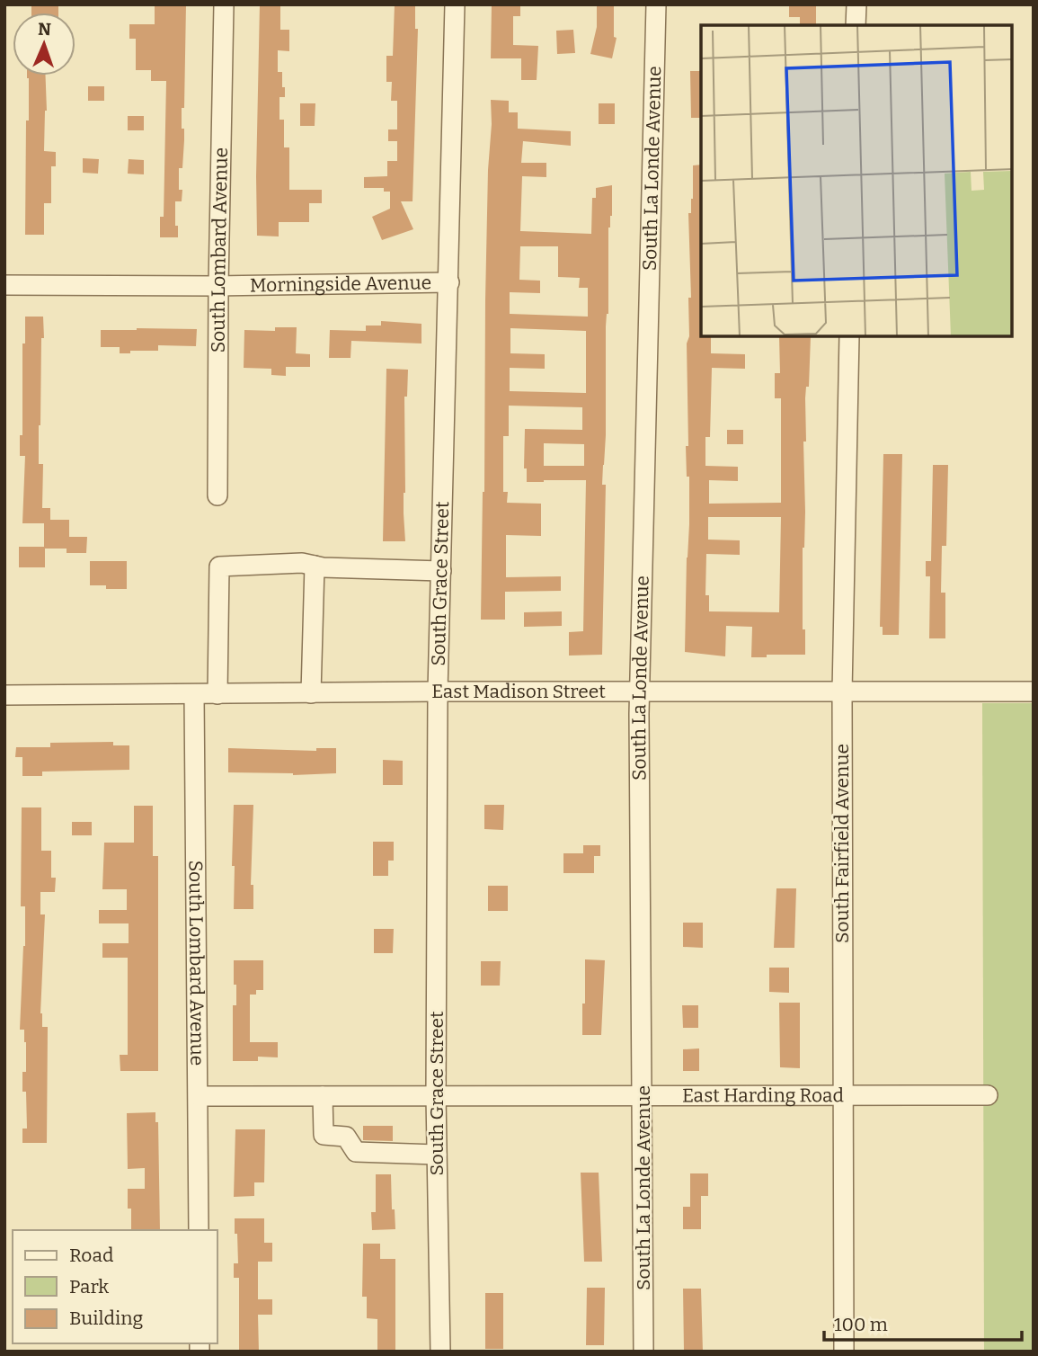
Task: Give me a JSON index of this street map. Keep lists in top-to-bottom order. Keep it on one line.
{"streets":{"street":["South La Londe Avenue","South Lombard Avenue","Morningside Avenue","South Grace Street","East Madison Street","South Fairfield Avenue","East Harding Road"]},"crossings":[["South La Londe Avenue","East Madison Street"],["South La Londe Avenue","East Harding Road"],["South Lombard Avenue","Morningside Avenue"],["South Lombard Avenue","East Madison Street"],["South Lombard Avenue","East Harding Road"],["Morningside Avenue","South Grace Street"],["South Grace Street","East Madison Street"],["South Grace Street","East Harding Road"],["East Madison Street","South Fairfield Avenue"],["South Fairfield Avenue","East Harding Road"]],"legend":["Road","Park","Building"],"scale_bar":"100 m","north":"top"}
